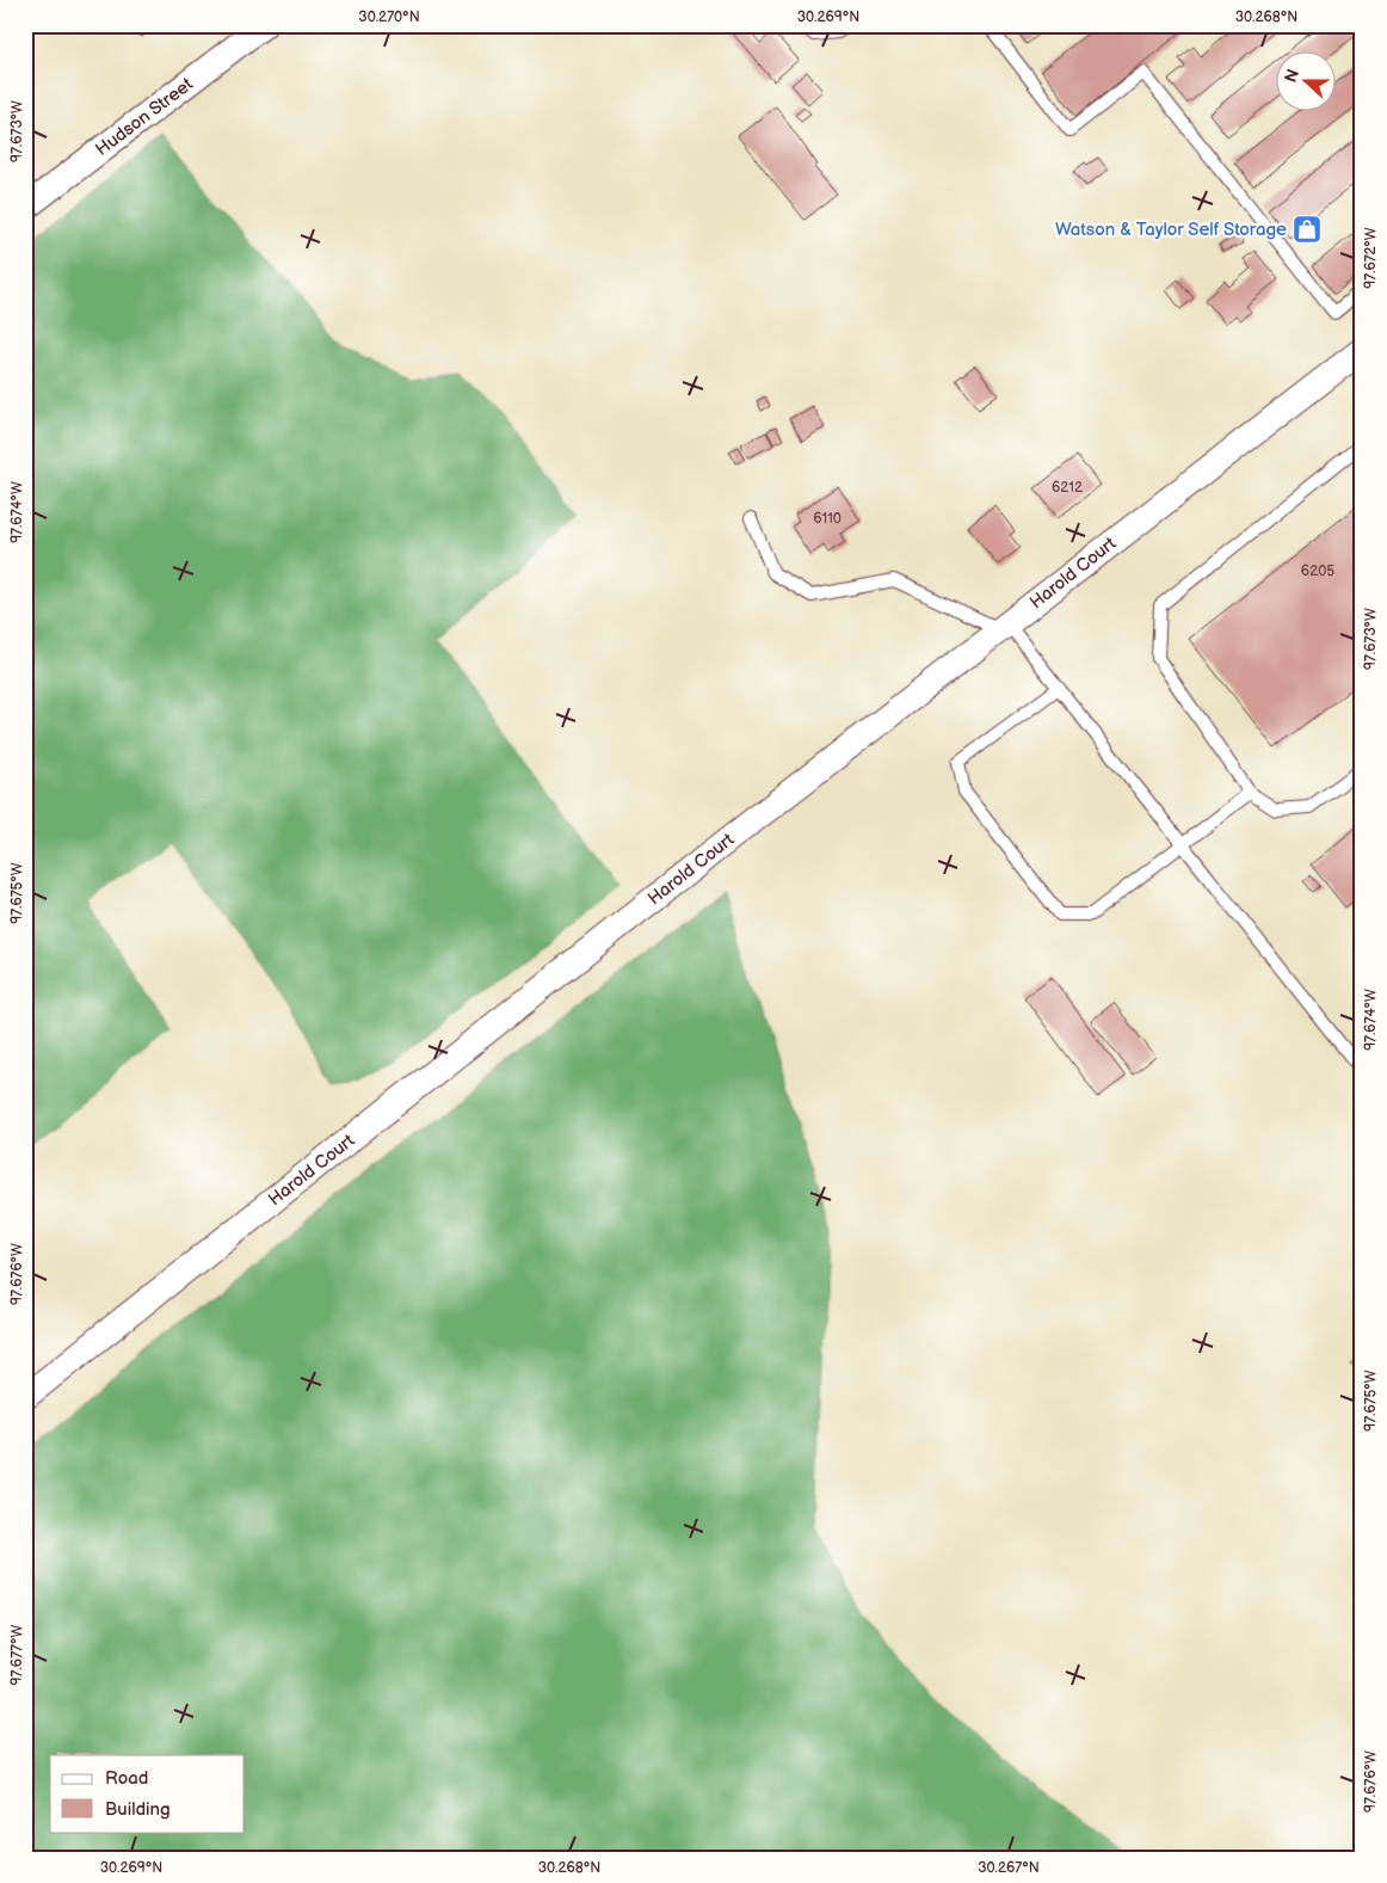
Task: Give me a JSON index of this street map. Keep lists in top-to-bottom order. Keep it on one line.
{"streets":{"street":["Hudson Street","Harold Court"]},"places":{"shop":["Watson & Taylor Self Storage"]},"house_numbers":["6212","6110","6205"],"legend":["Road","Building"],"north":"left","coordinates":["30.270°N","30.269°N","30.268°N","97.673°W","97.672°W","97.674°W","97.675°W","97.676°W","97.677°W","30.267°N"]}
